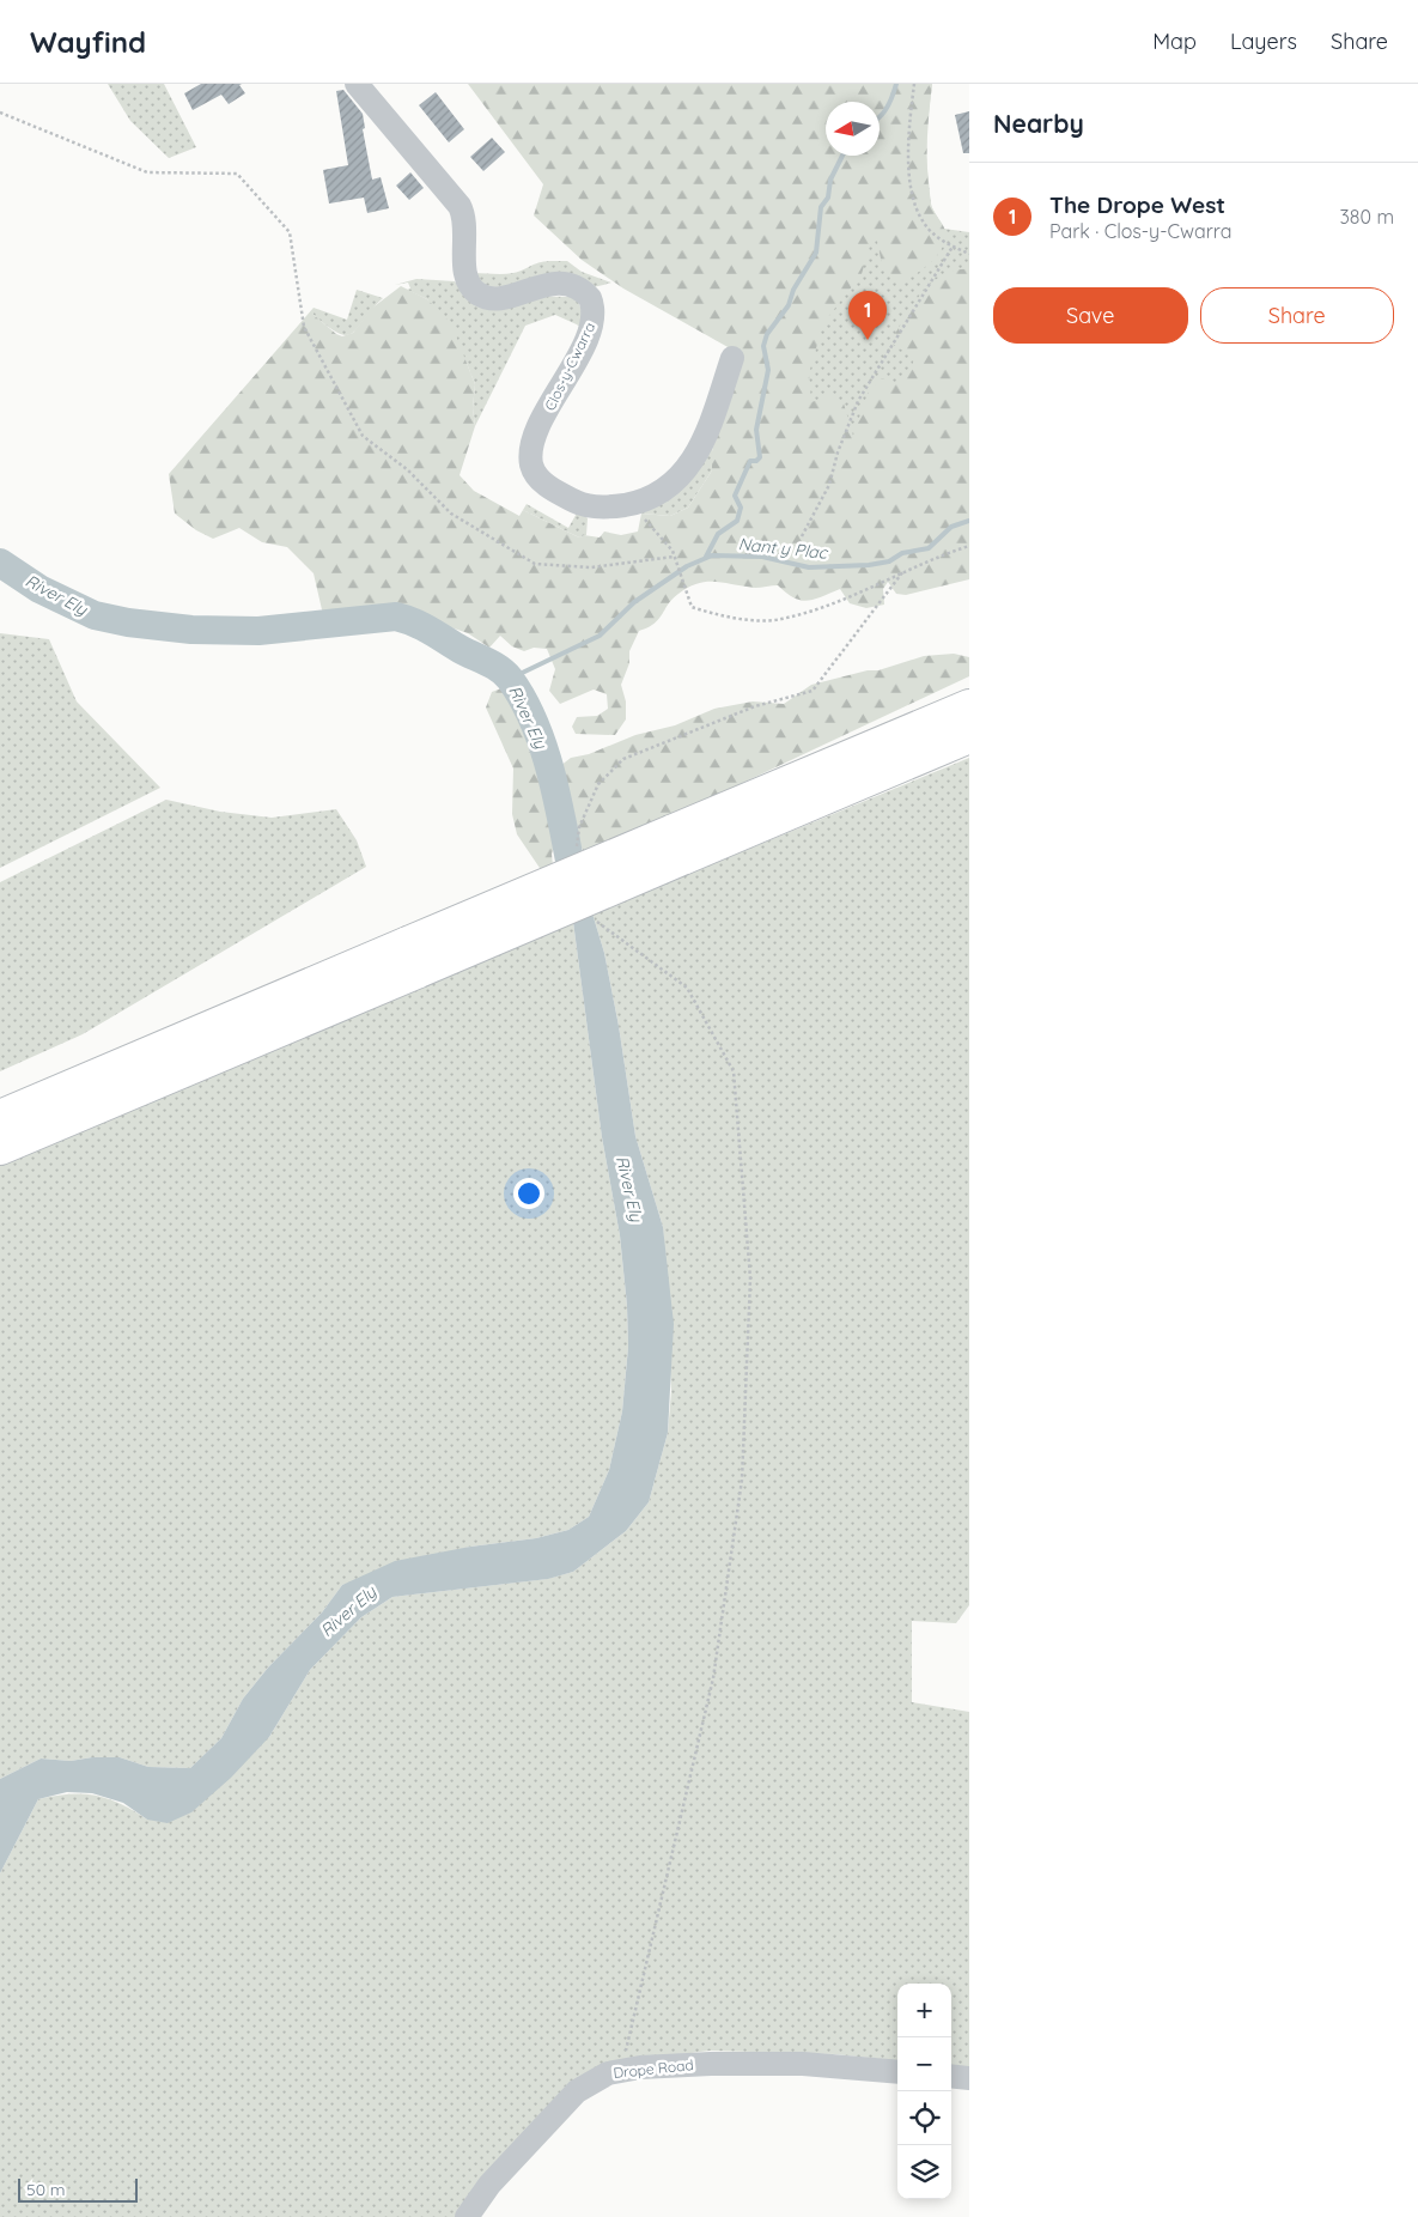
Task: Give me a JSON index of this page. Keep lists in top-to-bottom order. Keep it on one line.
{"streets":{"street":["Clos-y-Cwarra","Drope Road"]},"water":["Nant y Plac","River Ely"],"scale_bar":"50 m","north":"left","page":{"header":"Wayfind","nav":["Map","Layers","Share"],"heading":"Nearby","list":[{"mark":"1","name":"The Drope West","note":"Park · Clos-y-Cwarra","value":"380 m"}],"buttons":["Save","Share"],"pins":"1","map_buttons":["+","−"],"scale":"50 m"}}
